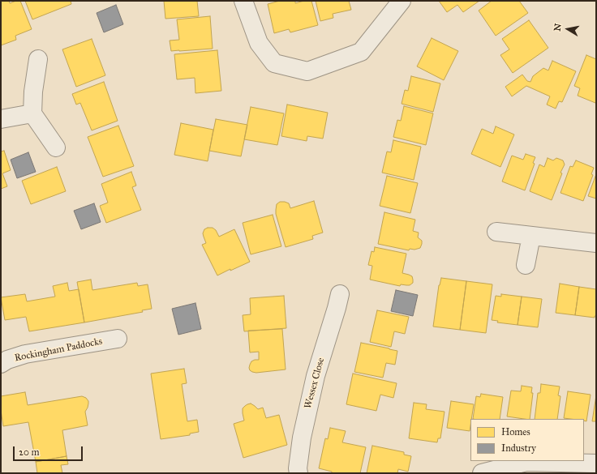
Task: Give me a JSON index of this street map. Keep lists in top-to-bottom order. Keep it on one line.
{"streets":{"street":["Rockingham Paddocks","Wessex Close"]},"legend":["Homes","Industry"],"scale_bar":"20 m","north":"left"}
